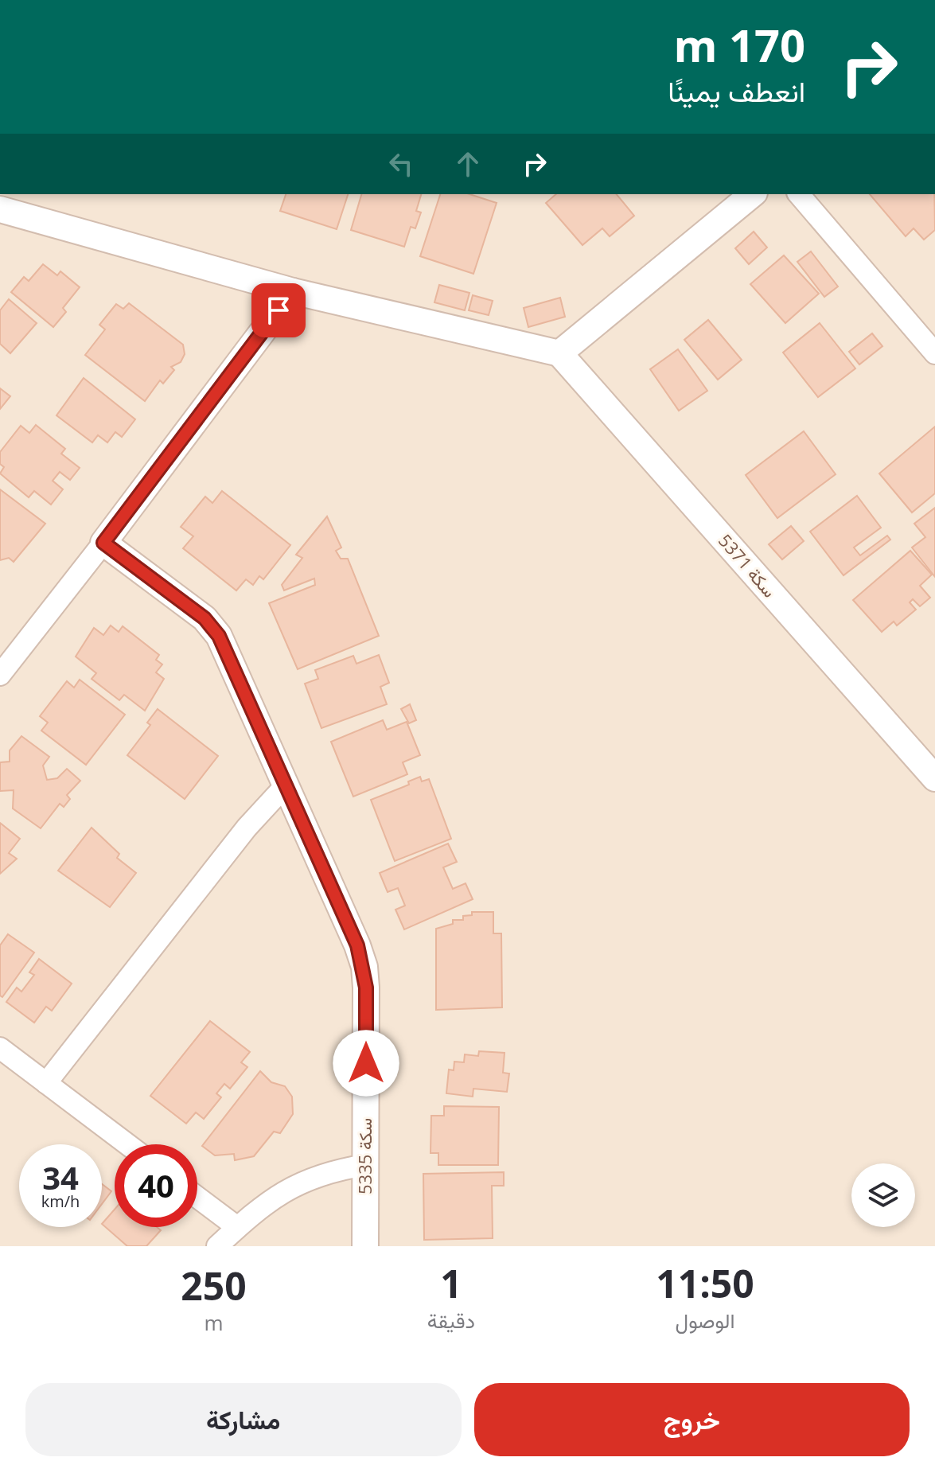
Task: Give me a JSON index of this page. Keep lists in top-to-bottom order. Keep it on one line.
{"streets":{"street":["سكة 5371","سكة 5335"]},"page":{"turn":["170 m","انعطف يمينًا"],"speed":"34 km/h","limit":"40","eta":["11:50","الوصول","1","دقيقة","250","m"],"buttons":["خروج","مشاركة"]}}
